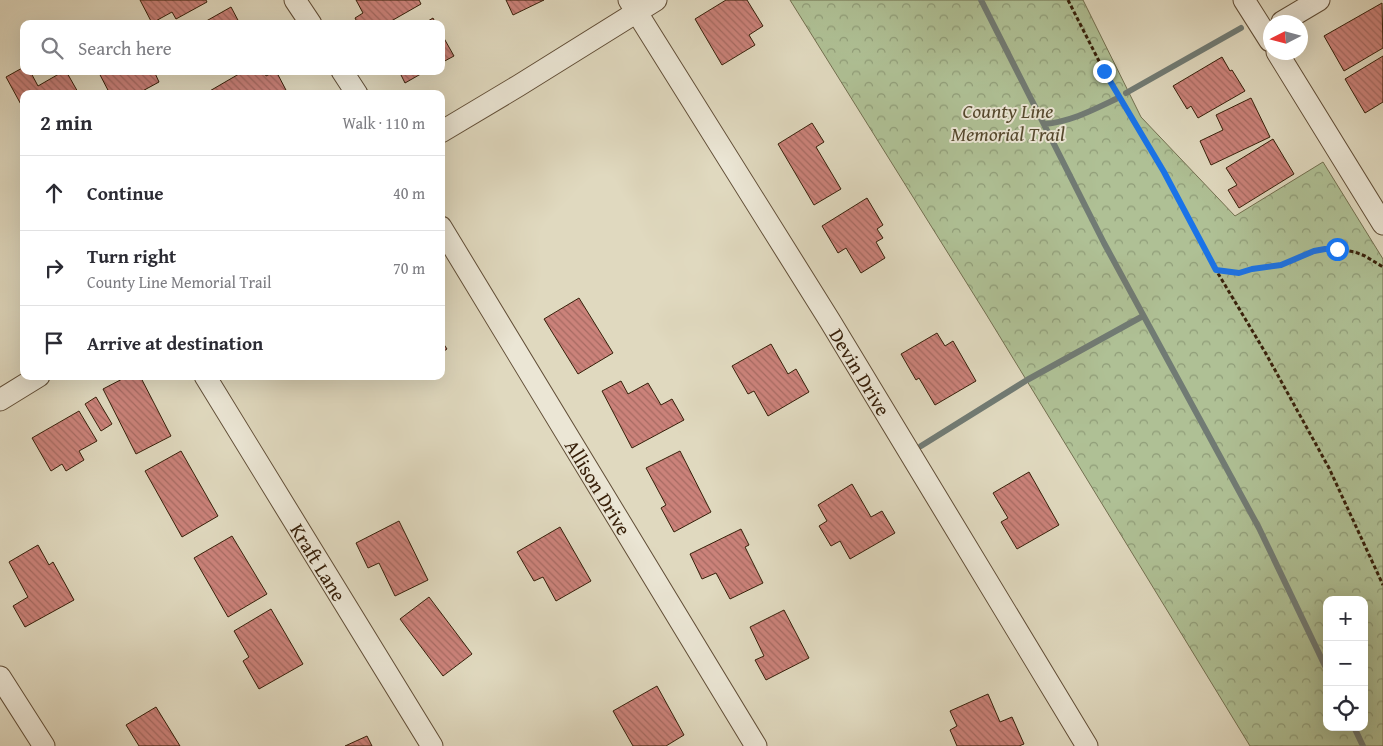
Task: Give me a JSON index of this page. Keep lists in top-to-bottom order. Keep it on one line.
{"streets":{"street":["Devin Drive","Allison Drive","Kraft Lane"]},"parks":["County Line Memorial Trail"],"north":"left","page":{"search":"Search here","heading":["2 min","Walk · 110 m"],"list":[["Continue","40 m"],["Turn right","County Line Memorial Trail","70 m"],"Arrive at destination"],"map_buttons":["+","−"]}}
